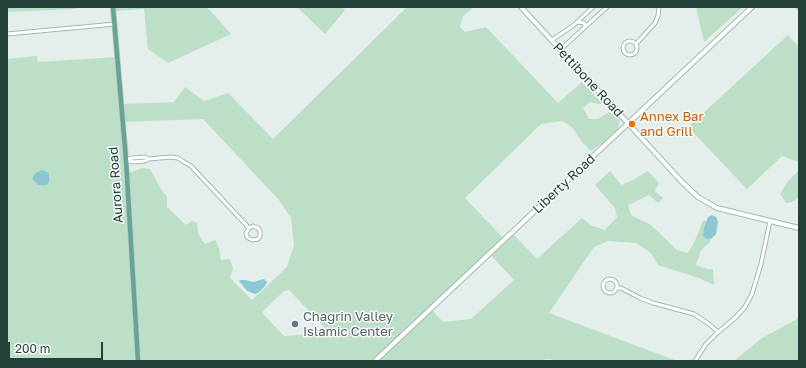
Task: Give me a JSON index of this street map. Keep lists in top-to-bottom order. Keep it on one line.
{"streets":{"main road":["Aurora Road"],"street":["Pettibone Road","Liberty Road"]},"crossings":[["Pettibone Road","Liberty Road"]],"places":["Annex Bar and Grill","Chagrin Valley Islamic Center"],"scale_bar":"200 m"}
